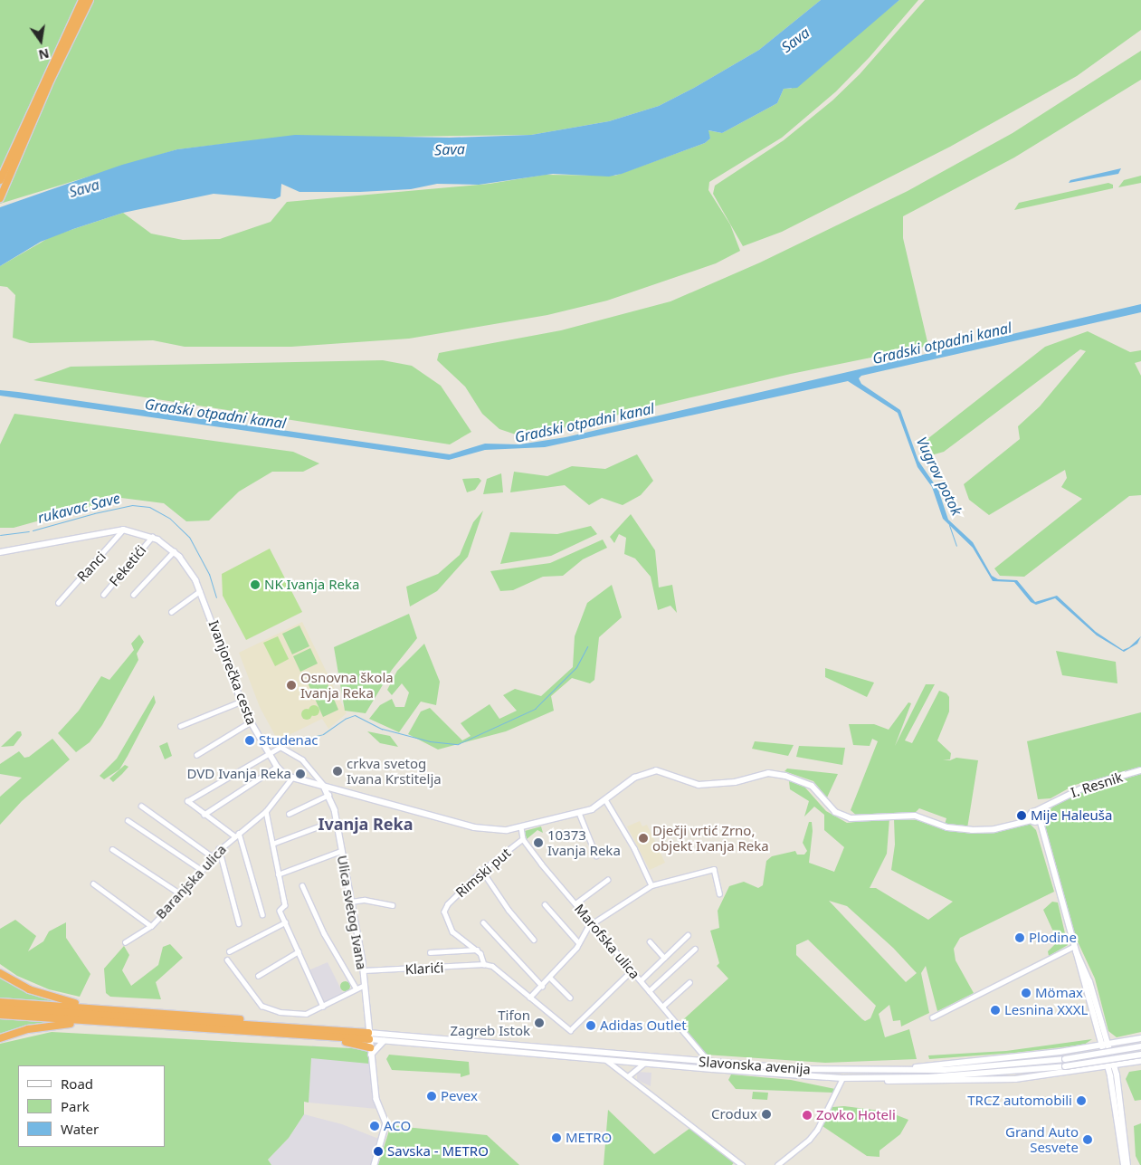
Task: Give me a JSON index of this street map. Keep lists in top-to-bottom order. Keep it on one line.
{"streets":{"main road":["Ivanjorečka cesta","Slavonska avenija"],"street":["Feketići","Ranci","I. Resnik","Rimski put","Baranjska ulica","Ulica svetog Ivana","Marofska ulica","Klarići"]},"crossings":[["Feketići","Ivanjorečka cesta"],["Ranci","Ivanjorečka cesta"],["Ivanjorečka cesta","I. Resnik"],["Ivanjorečka cesta","Baranjska ulica"],["Ivanjorečka cesta","Ulica svetog Ivana"],["Rimski put","Marofska ulica"],["Rimski put","Klarići"],["Ulica svetog Ivana","Klarići"],["Ulica svetog Ivana","Slavonska avenija"],["Marofska ulica","Slavonska avenija"]],"districts":["Ivanja Reka"],"water":["Sava","Gradski otpadni kanal","Vugrov potok","rukavac Save"],"places":["NK Ivanja Reka","Osnovna škola Ivanja Reka","Studenac","crkva svetog Ivana Krstitelja","DVD Ivanja Reka","Mije Haleuša","Dječji vrtić Zrno, objekt Ivanja Reka","10373 Ivanja Reka","Plodine","Mömax","Lesnina XXXL","Tifon Zagreb Istok","Adidas Outlet","Pevex","TRCZ automobili","Crodux","Zovko Hoteli","ACO","METRO","Grand Auto Sesvete","Savska - METRO"],"legend":["Road","Park","Water"],"north":"bottom"}
